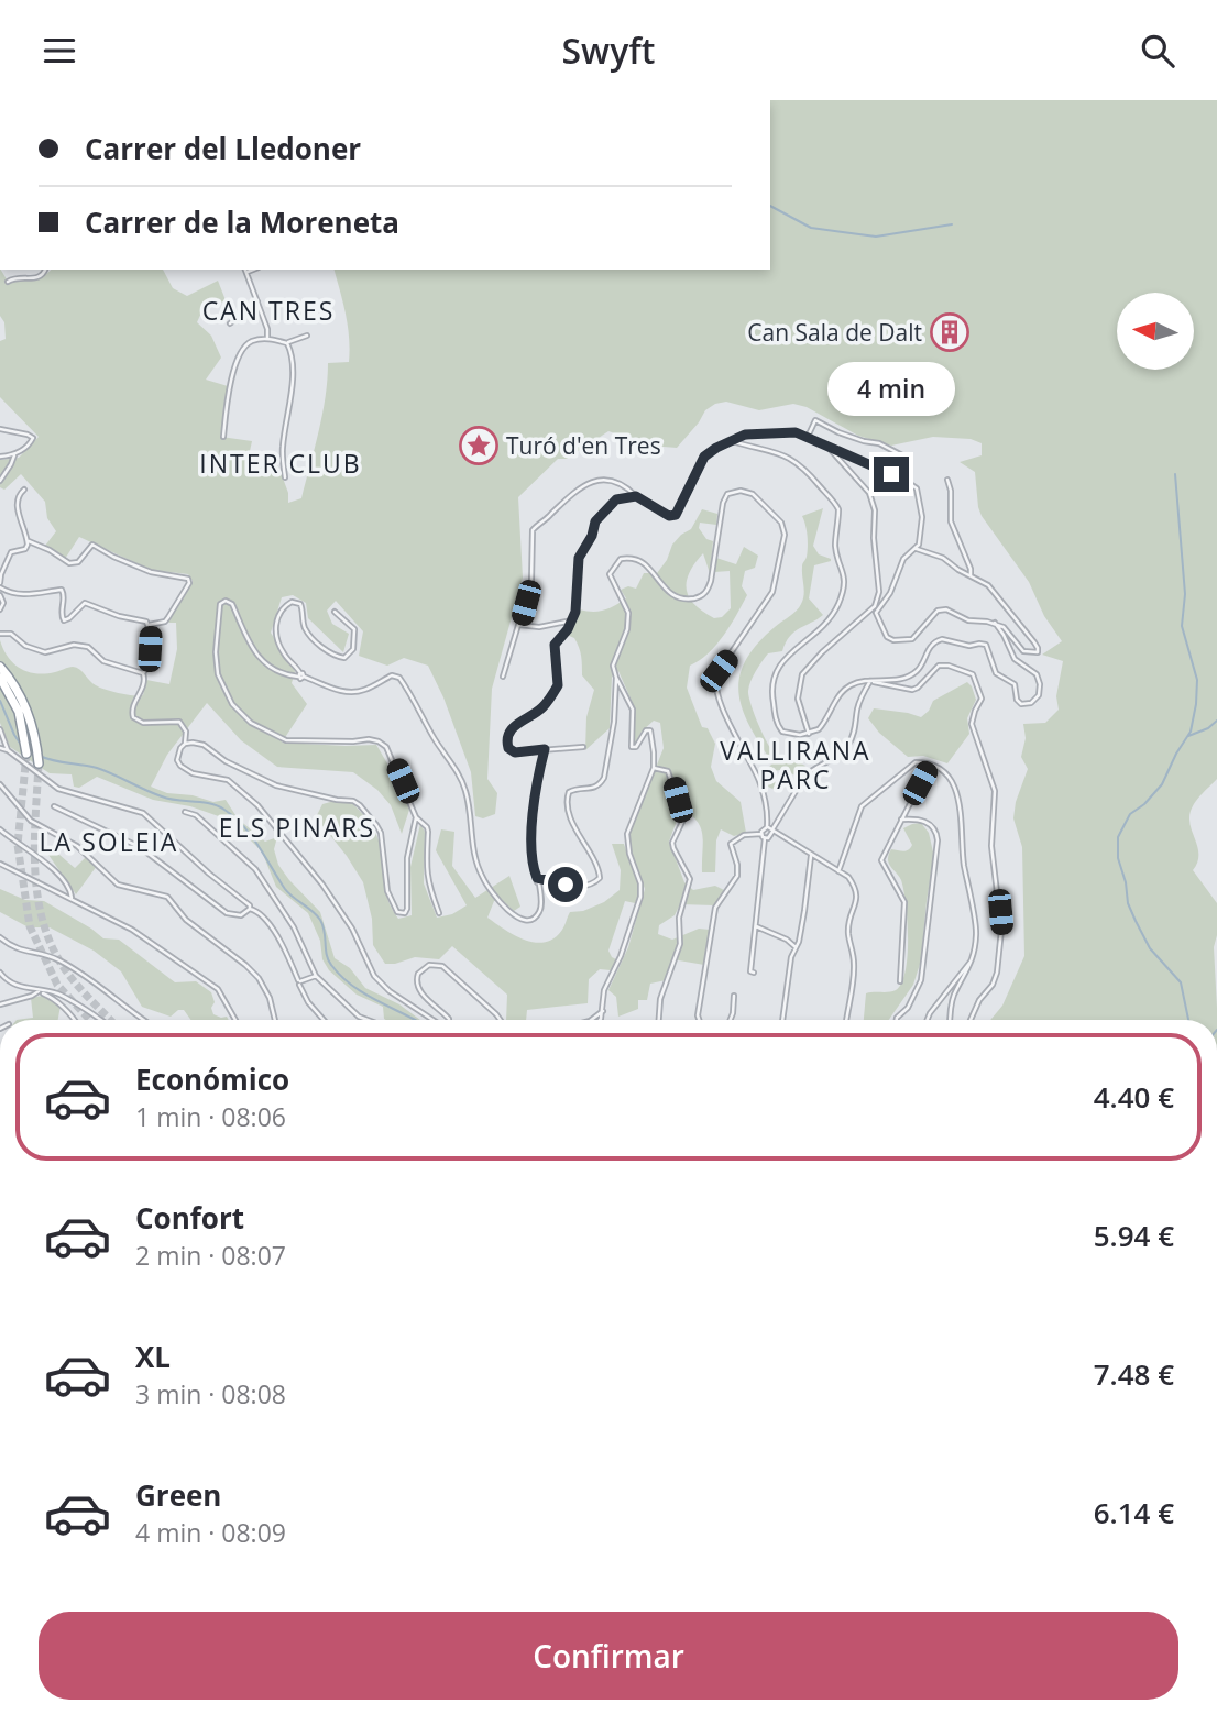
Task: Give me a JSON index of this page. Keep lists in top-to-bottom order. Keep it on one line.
{"districts":["CAN TRES","INTER CLUB","VALLIRANA PARC","ELS PINARS","LA SOLEIA"],"places":{"building":["Can Sala de Dalt"],"place":["Turó d'en Tres"]},"north":"left","page":{"header":"Swyft","banner":["Carrer del Lledoner","Carrer de la Moreneta"],"bubble":"4 min","list":[{"name":"Económico","note":"1 min · 08:06","value":"4.40 €"},{"name":"Confort","note":"2 min · 08:07","value":"5.94 €"},{"name":"XL","note":"3 min · 08:08","value":"7.48 €"},{"name":"Green","note":"4 min · 08:09","value":"6.14 €"}],"buttons":"Confirmar"}}
